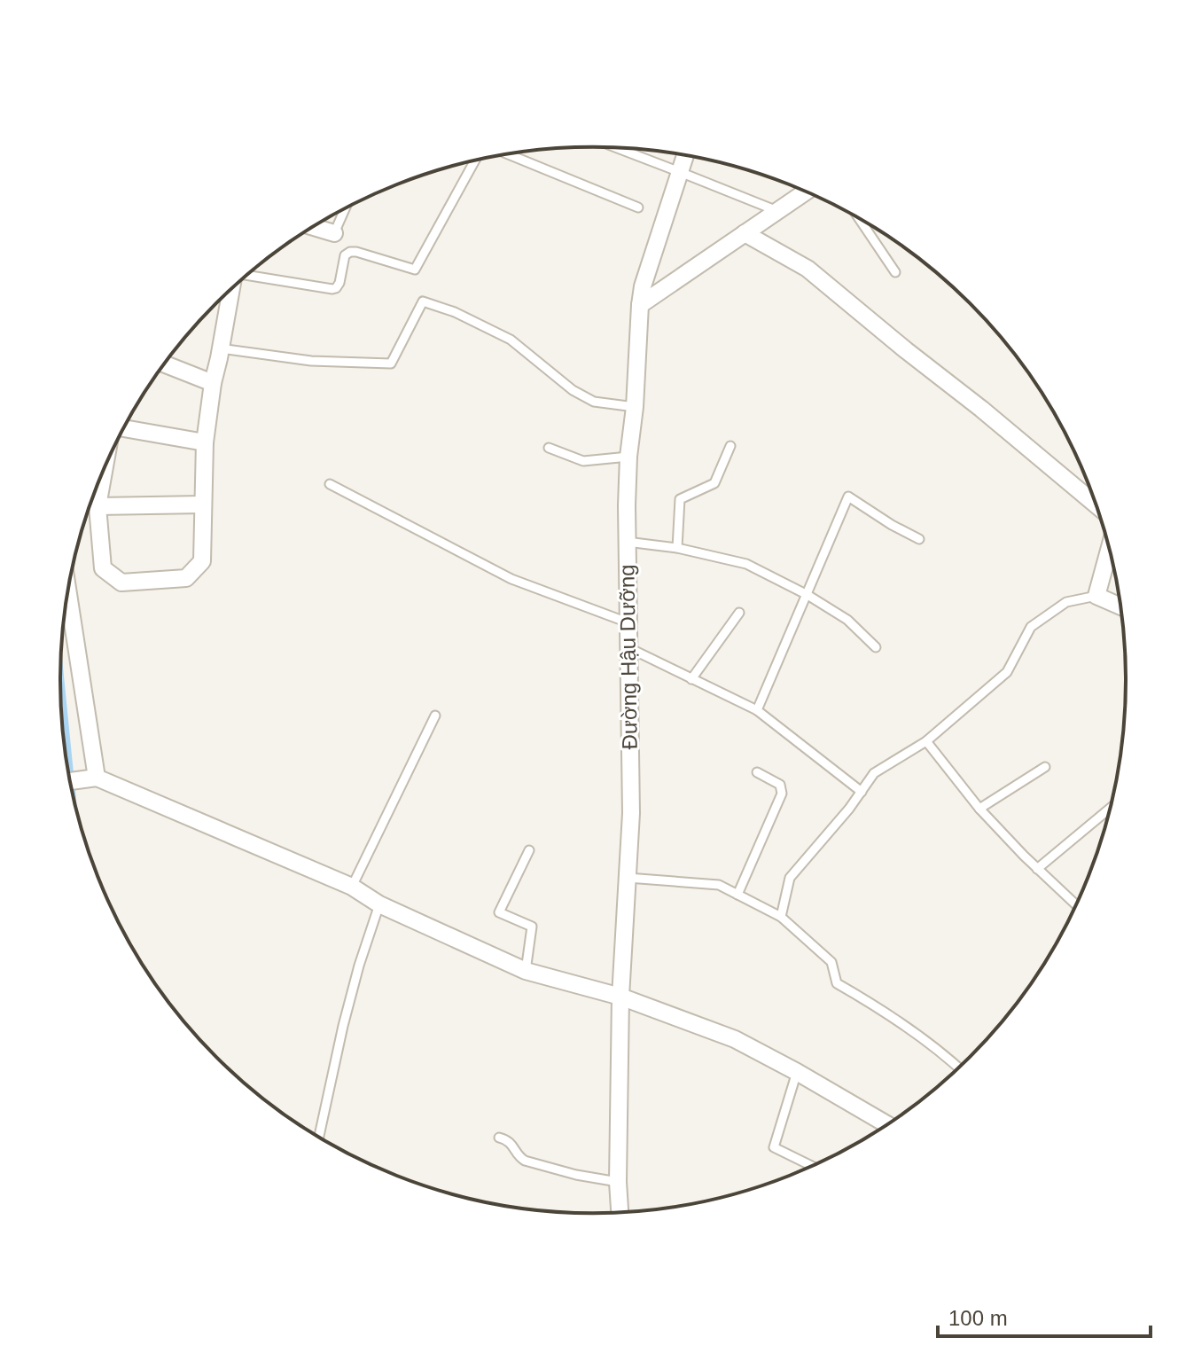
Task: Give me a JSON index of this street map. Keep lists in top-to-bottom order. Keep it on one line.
{"streets":{"street":["Đường Hậu Dưỡng"]},"scale_bar":"100 m"}
